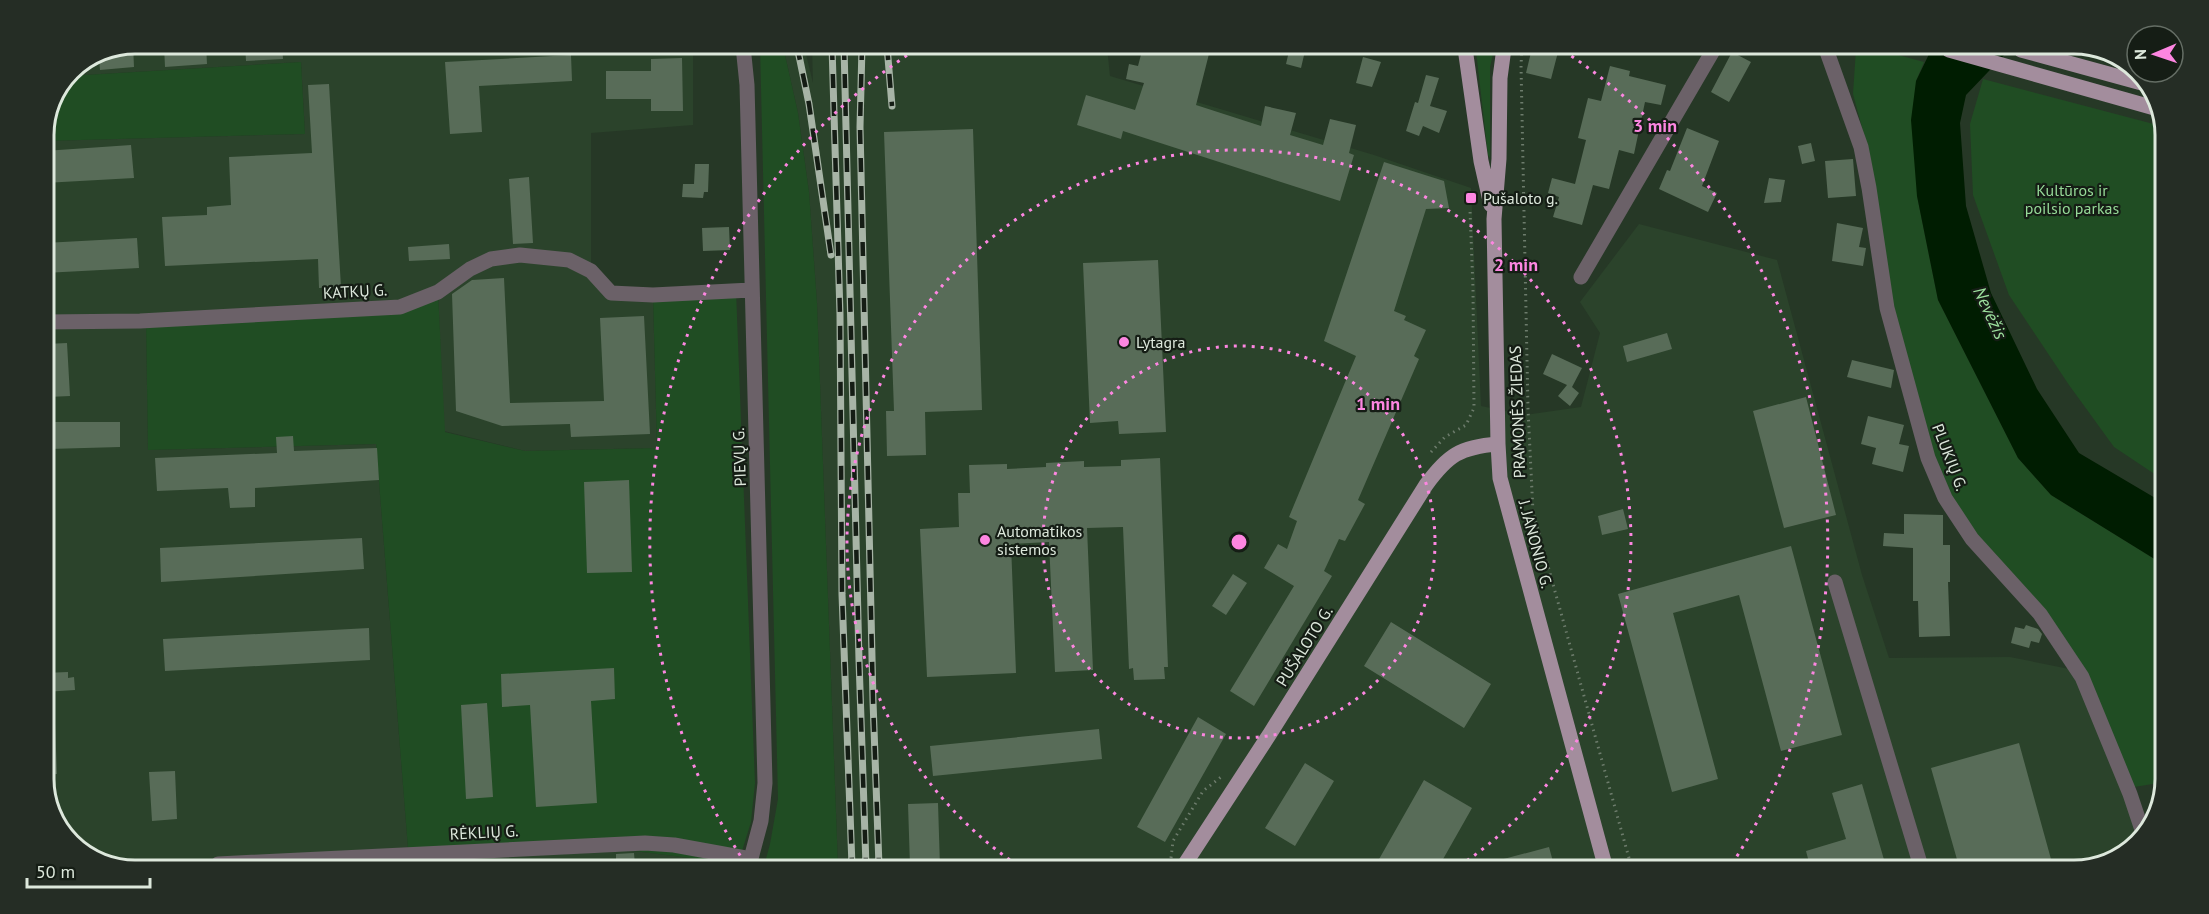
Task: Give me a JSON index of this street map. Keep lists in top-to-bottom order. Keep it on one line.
{"streets":{"main road":["J. JANONIO G.","PUŠALOTO G."],"street":["KATKŲ G.","PIEVŲ G.","PLUKIŲ G.","RĖKLIŲ G."],"path":["PRAMONĖS ŽIEDAS"]},"crossings":[["KATKŲ G.","PIEVŲ G."],["J. JANONIO G.","PUŠALOTO G."]],"water":["Nevėžis"],"parks":["Kultūros ir poilsio parkas"],"places":{"transit":["Pušaloto g."],"other":["Lytagra","Automatikos sistemos"]},"scale_bar":"50 m","north":"left","rings":["3 min","2 min","1 min"]}
